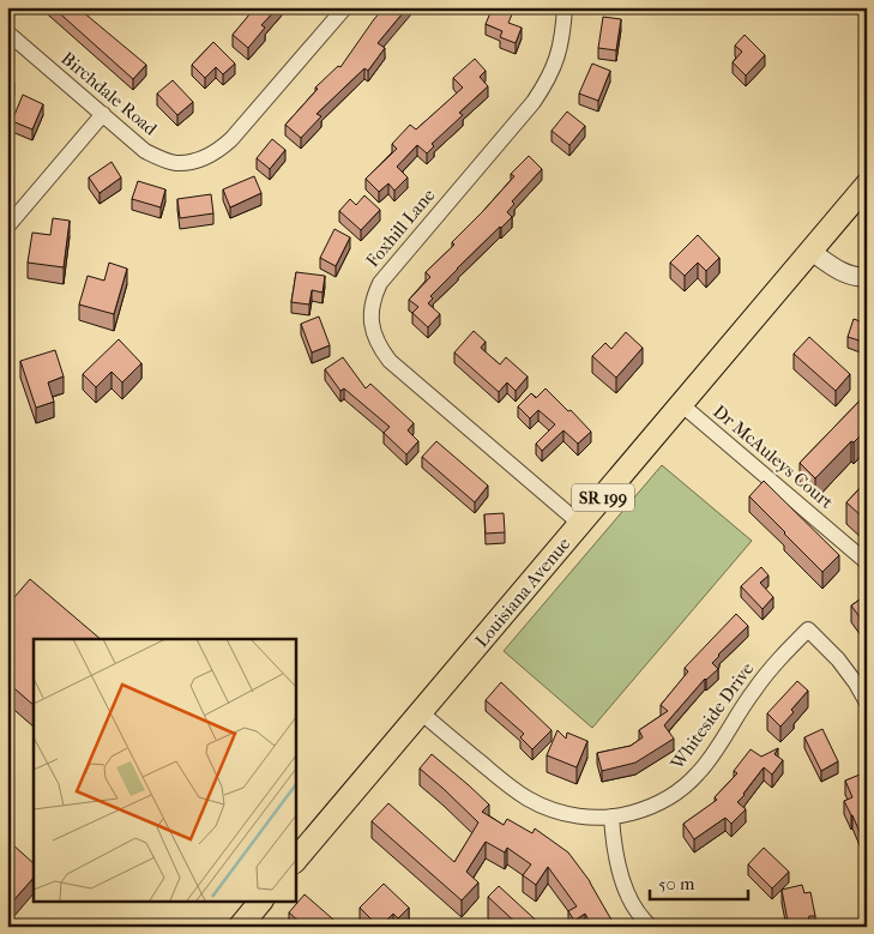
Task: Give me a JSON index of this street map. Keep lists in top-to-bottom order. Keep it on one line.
{"streets":{"main road":["SR 199","Louisiana Avenue"],"street":["Birchdale Road","Foxhill Lane","Dr McAuleys Court","Whiteside Drive"]},"crossings":[["Foxhill Lane","Louisiana Avenue"],["Dr McAuleys Court","Louisiana Avenue"],["Louisiana Avenue","Whiteside Drive"]],"scale_bar":"50 m"}
